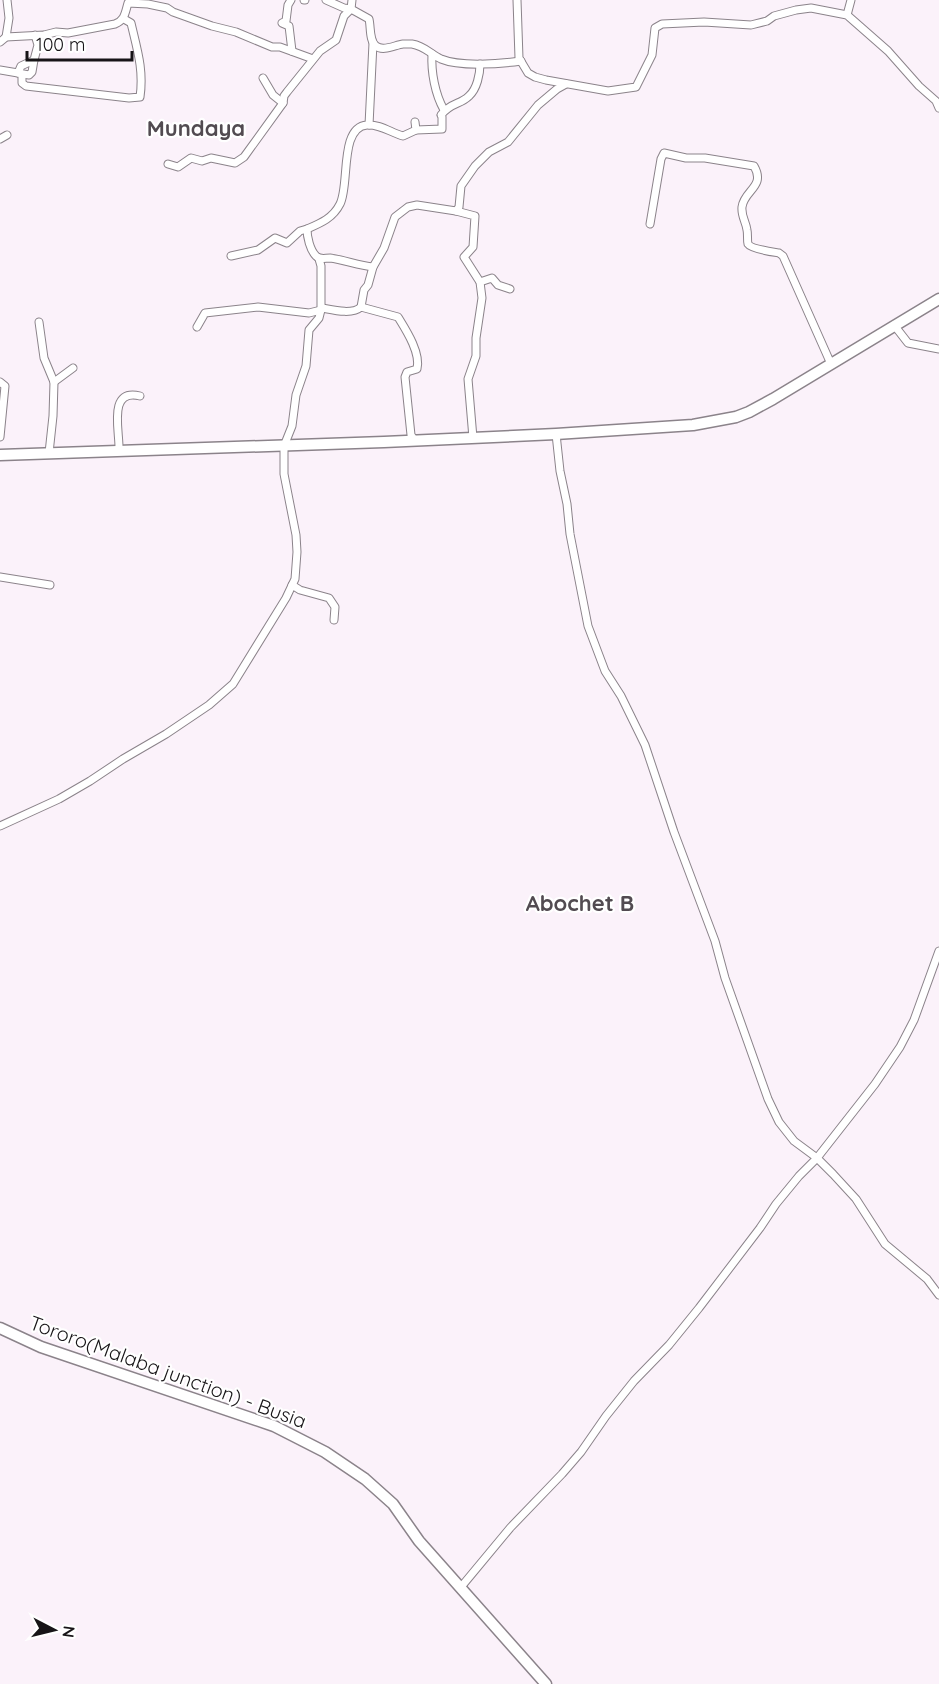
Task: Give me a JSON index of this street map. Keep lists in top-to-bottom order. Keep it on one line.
{"streets":{"main road":["Tororo(Malaba junction) - Busia"]},"districts":["Mundaya","Abochet B"],"scale_bar":"100 m","north":"right"}
